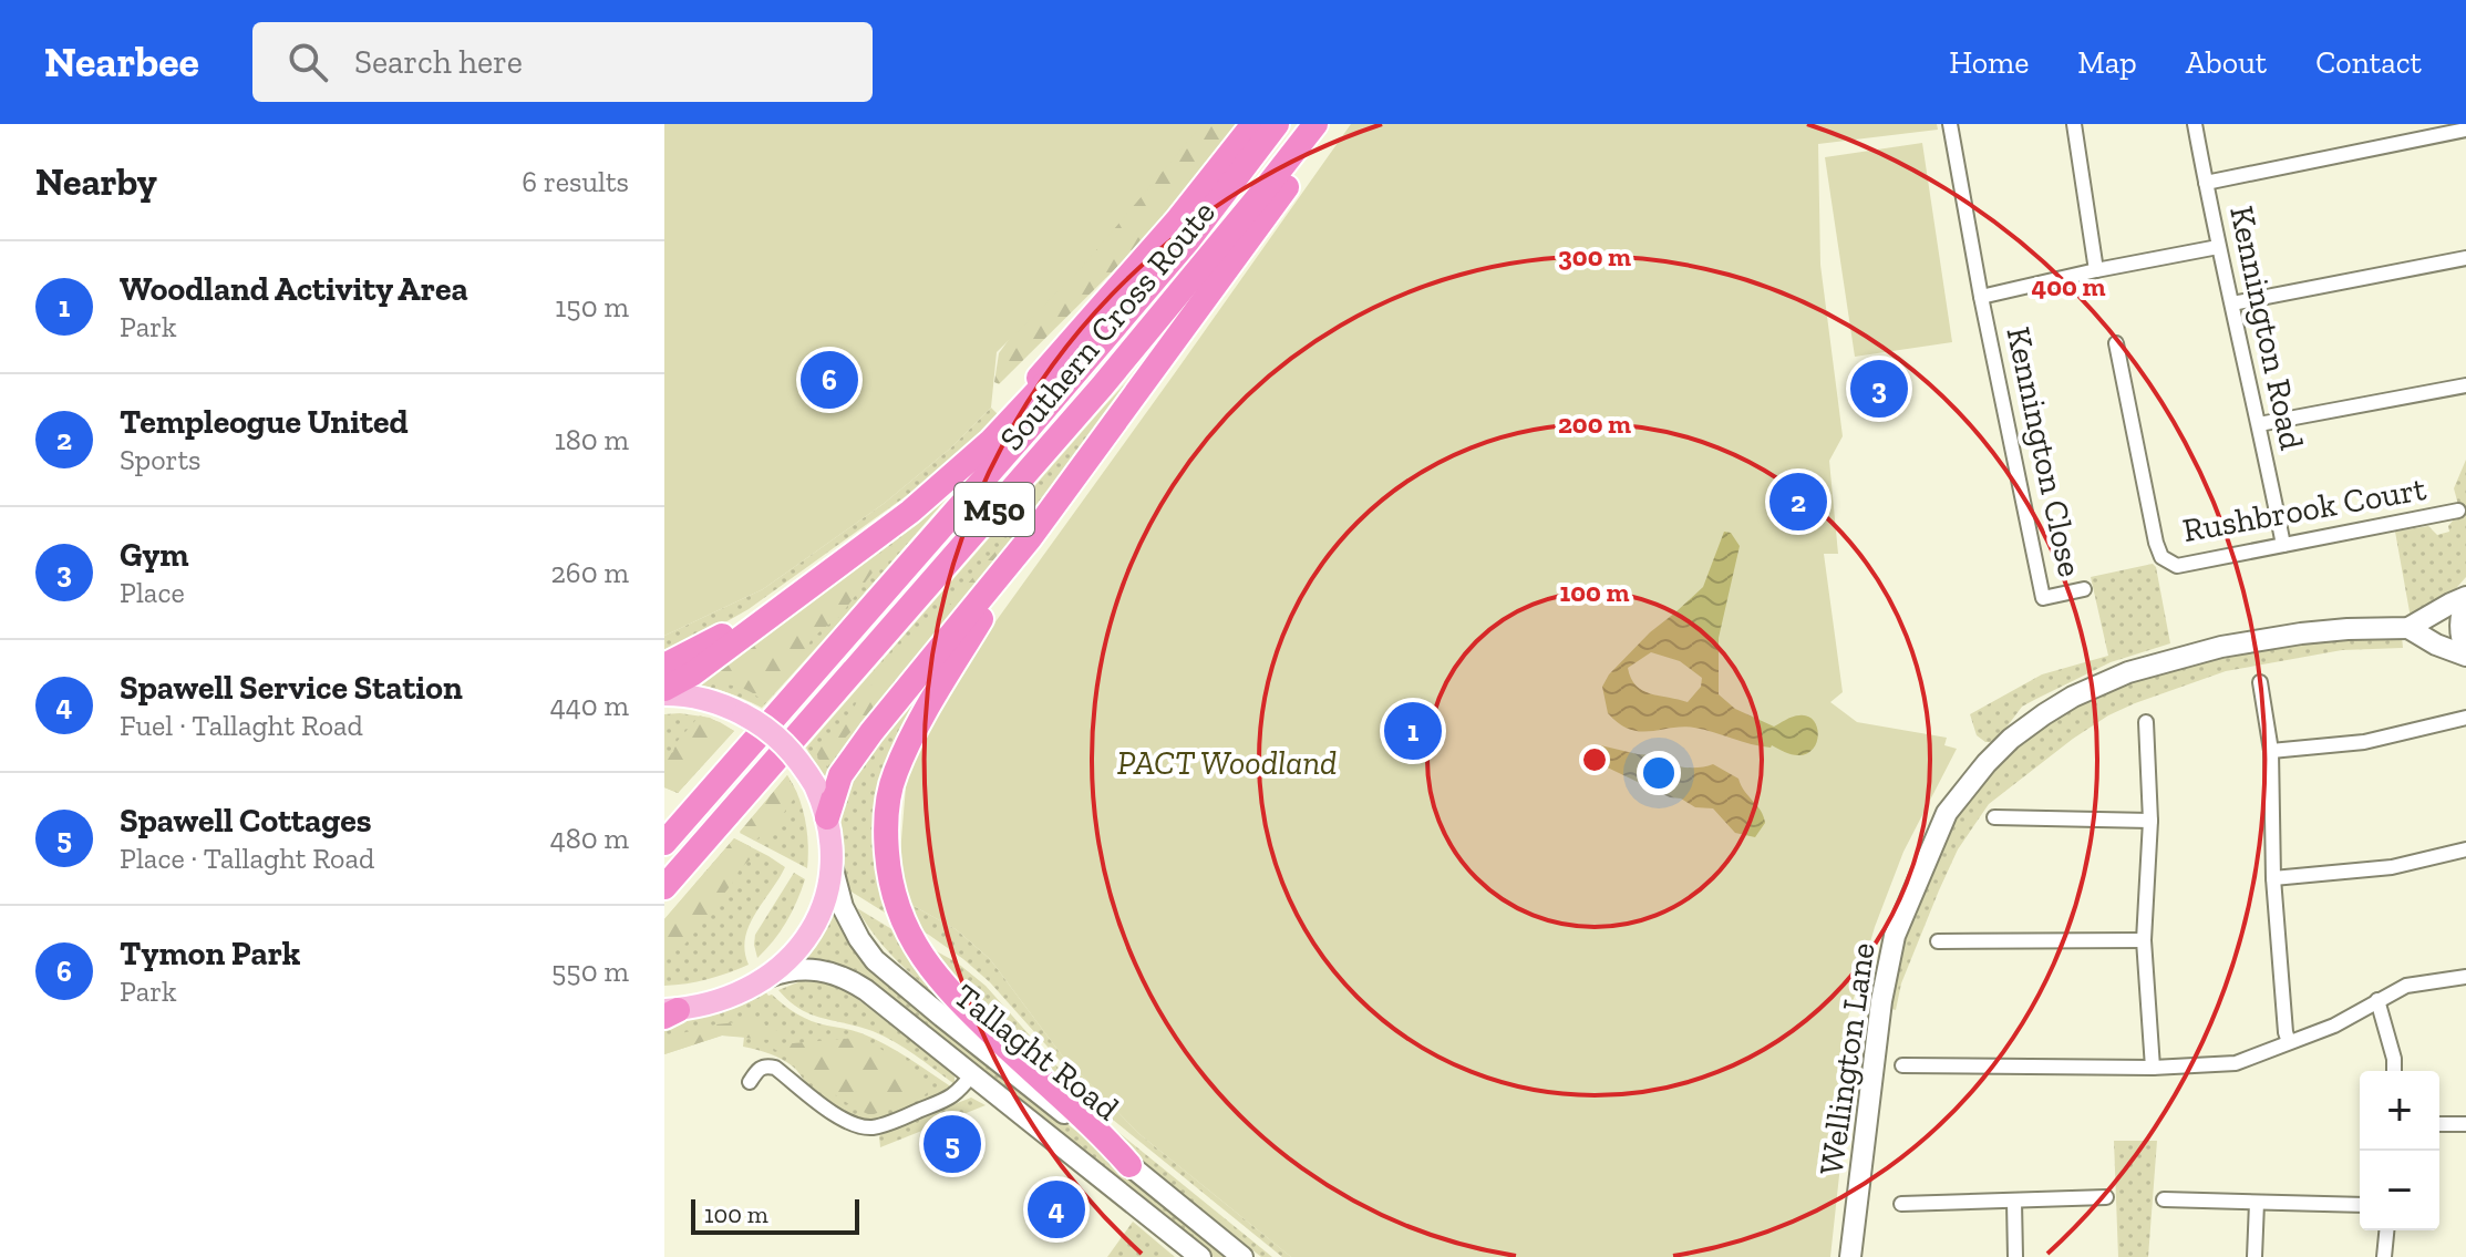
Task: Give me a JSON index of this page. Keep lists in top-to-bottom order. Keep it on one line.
{"streets":{"highway":["Southern Cross Route","M50"],"street":["Kennington Road","Kennington Close","Rushbrook Court","Tallaght Road","Wellington Lane"]},"crossings":[["Kennington Road","Rushbrook Court"],["M50","Tallaght Road"]],"parks":["PACT Woodland"],"scale_bar":"100 m","page":{"header":"Nearbee","search":"Search here","nav":["Home","Map","About","Contact"],"heading":["Nearby","6 results"],"list":[{"mark":"1","name":"Woodland Activity Area","note":"Park","value":"150 m"},{"mark":"2","name":"Templeogue United","note":"Sports","value":"180 m"},{"mark":"3","name":"Gym","note":"Place","value":"260 m"},{"mark":"4","name":"Spawell Service Station","note":"Fuel · Tallaght Road","value":"440 m"},{"mark":"5","name":"Spawell Cottages","note":"Place · Tallaght Road","value":"480 m"},{"mark":"6","name":"Tymon Park","note":"Park","value":"550 m"}],"pins":["6","3","2","1","5","4"],"map_buttons":["+","−"],"scale":"100 m"},"rings":["300 m","400 m","200 m","100 m"]}
